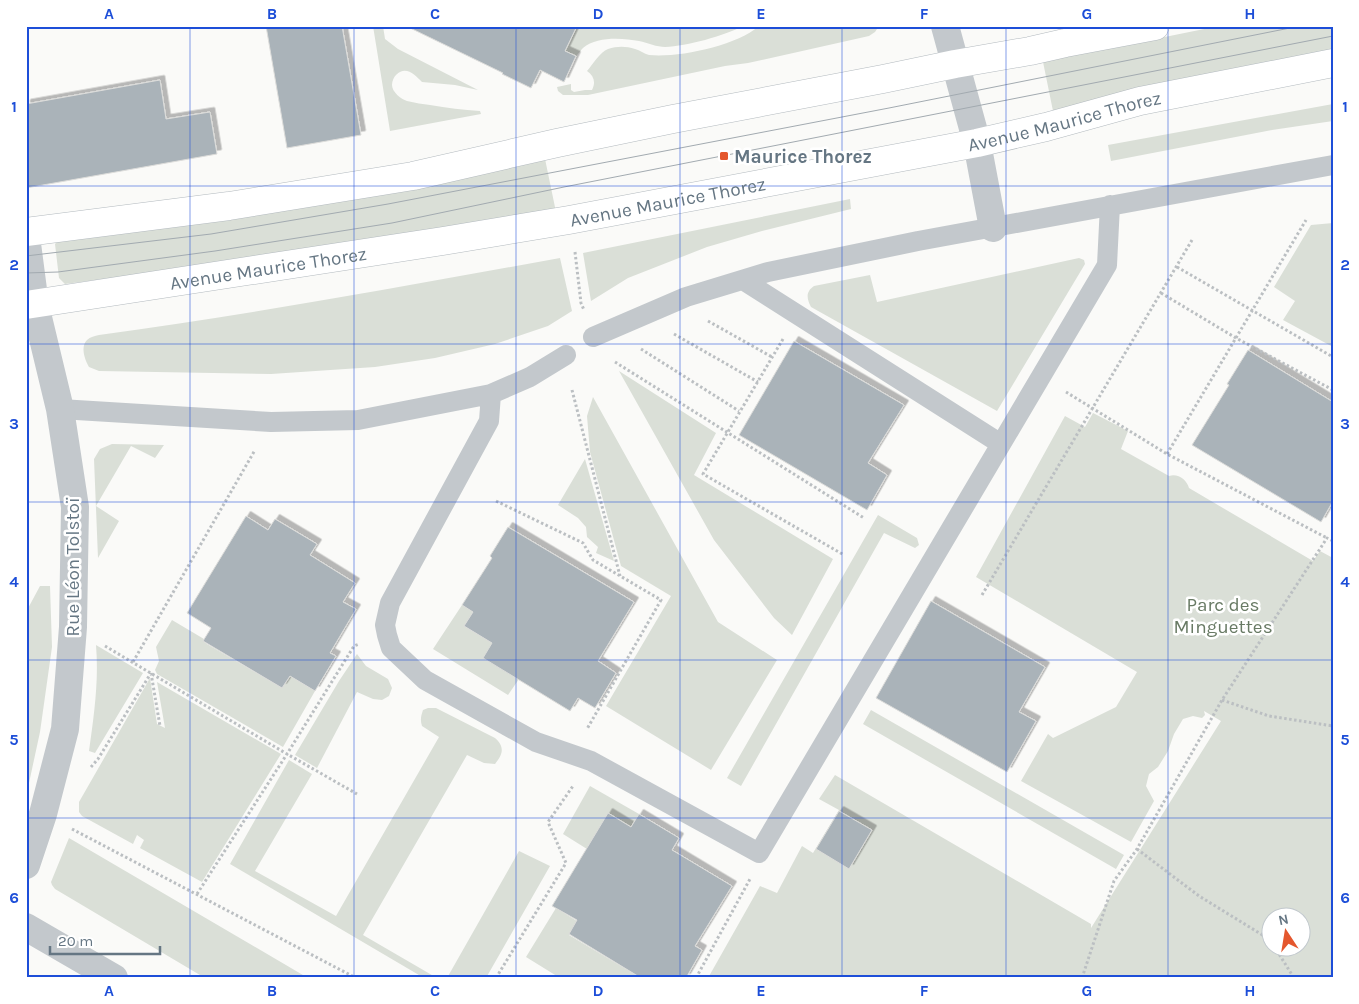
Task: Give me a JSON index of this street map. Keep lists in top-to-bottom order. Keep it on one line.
{"streets":{"street":["Avenue Maurice Thorez","Rue Léon Tolstoï"]},"crossings":[["Avenue Maurice Thorez","Rue Léon Tolstoï"]],"parks":["Parc des Minguettes"],"places":{"transit":["Maurice Thorez"]},"scale_bar":"20 m","north":"top","grid":{"columns":["A","B","C","D","E","F","G","H"],"rows":["1","2","3","4","5","6"]}}
